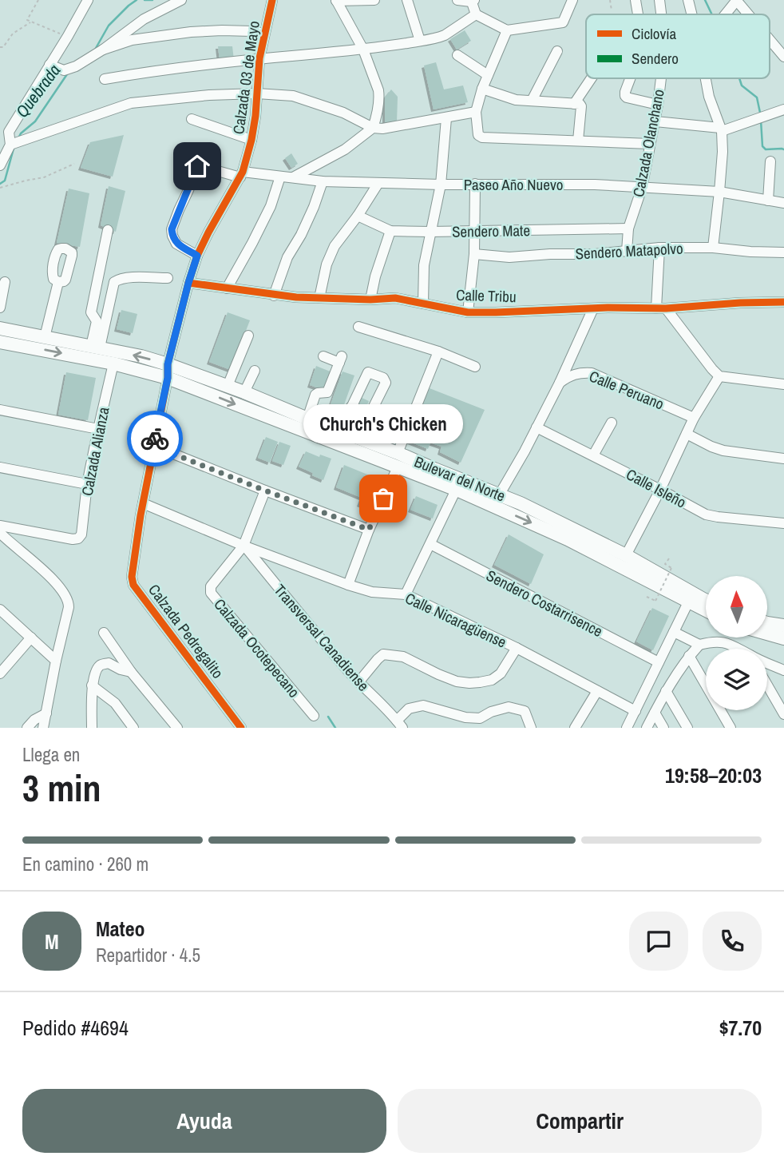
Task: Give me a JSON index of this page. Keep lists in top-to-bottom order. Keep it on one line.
{"streets":{"main road":["Bulevar del Norte"],"street":["Calzada 03 de Mayo","Calzada Olanchano","Paseo Año Nuevo","Sendero Mate","Sendero Matapolvo","Calle Tribu","Calle Peruano","Calzada Alianza","Calle Isleño","Sendero Costarrisence","Calle Nicaragüense","Calzada Pedregalito","Transversal Canadiense","Calzada Ocotepecano"]},"crossings":[["Calzada 03 de Mayo","Paseo Año Nuevo"],["Calzada 03 de Mayo","Calle Tribu"],["Calzada 03 de Mayo","Bulevar del Norte"],["Calzada 03 de Mayo","Calzada Pedregalito"],["Calzada Olanchano","Paseo Año Nuevo"],["Calzada Olanchano","Sendero Mate"],["Calzada Olanchano","Sendero Matapolvo"],["Calzada Alianza","Bulevar del Norte"],["Bulevar del Norte","Calzada Pedregalito"],["Calle Nicaragüense","Calzada Pedregalito"],["Calle Nicaragüense","Transversal Canadiense"],["Calle Nicaragüense","Calzada Ocotepecano"],["Transversal Canadiense","Calzada Ocotepecano"]],"water":["Quebrada"],"places":["Church's Chicken"],"legend":["Ciclovía","Sendero"],"north":"top","page":{"bubble":"Church's Chicken","heading":["3 min","Llega en","19:58–20:03"],"panel":["Mateo","Repartidor · 4.5","Pedido #4694","$7.70"],"bar":"En camino · 260 m","round":"M","buttons":["Ayuda","Compartir"]}}
